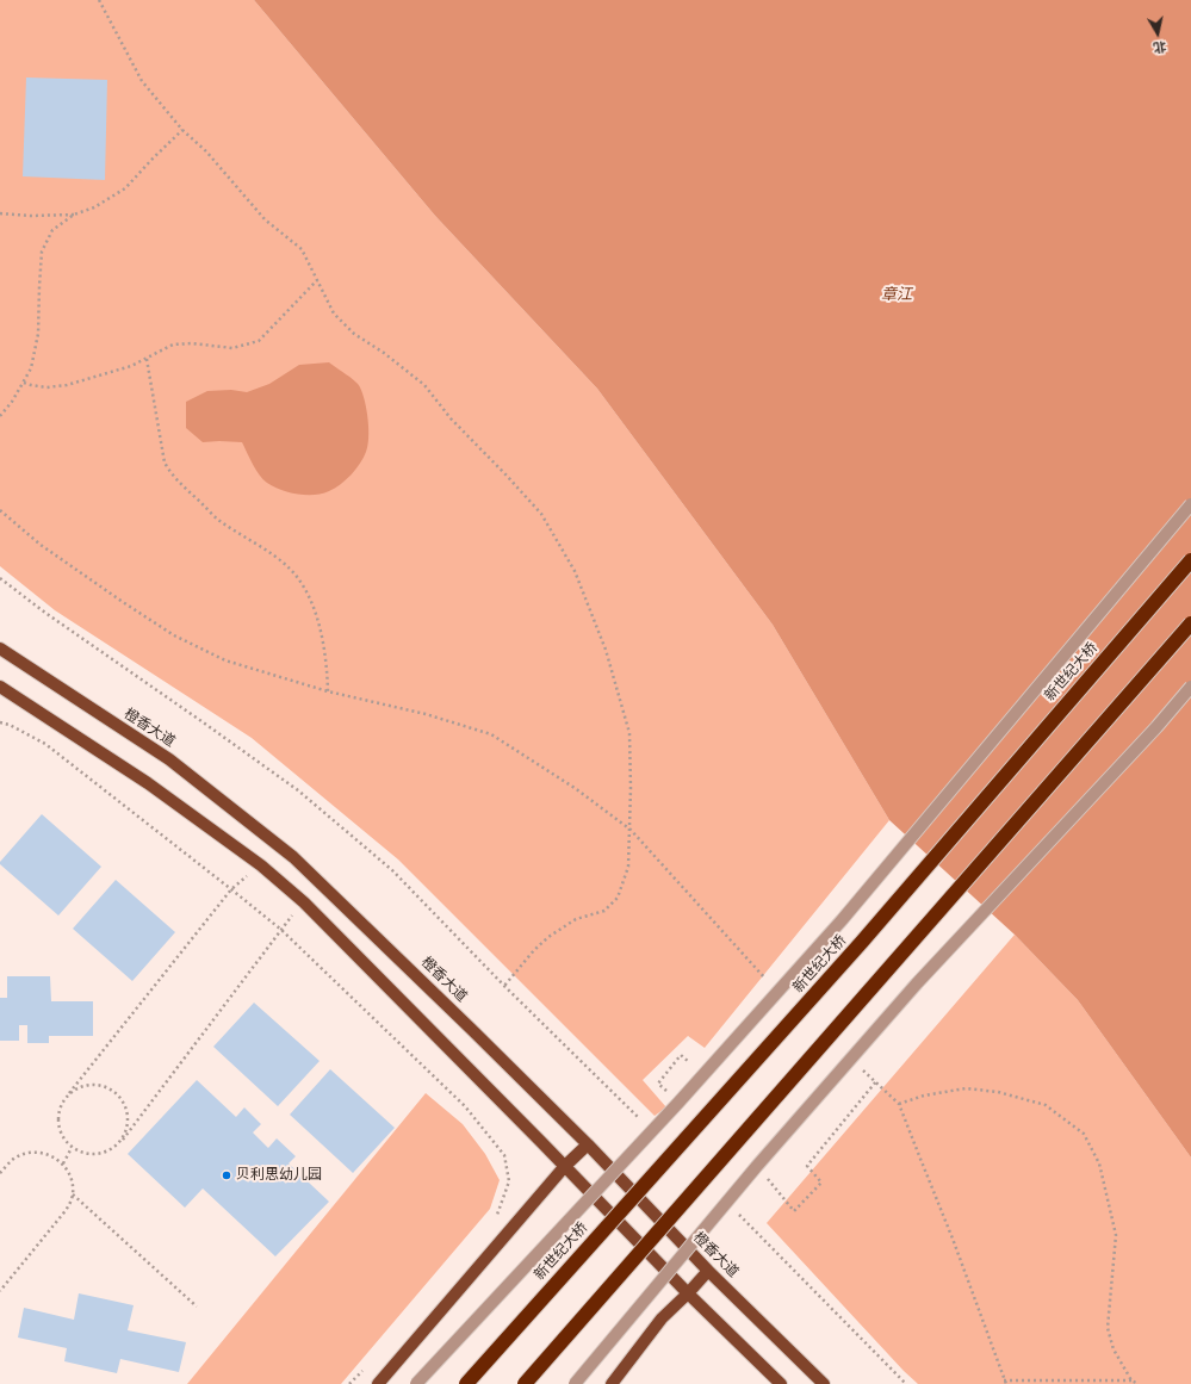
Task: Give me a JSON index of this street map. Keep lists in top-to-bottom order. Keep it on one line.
{"streets":{"highway":["新世纪大桥"],"main road":["橙香大道"]},"water":["章江"],"places":["贝利思幼儿园"],"north":"bottom"}
